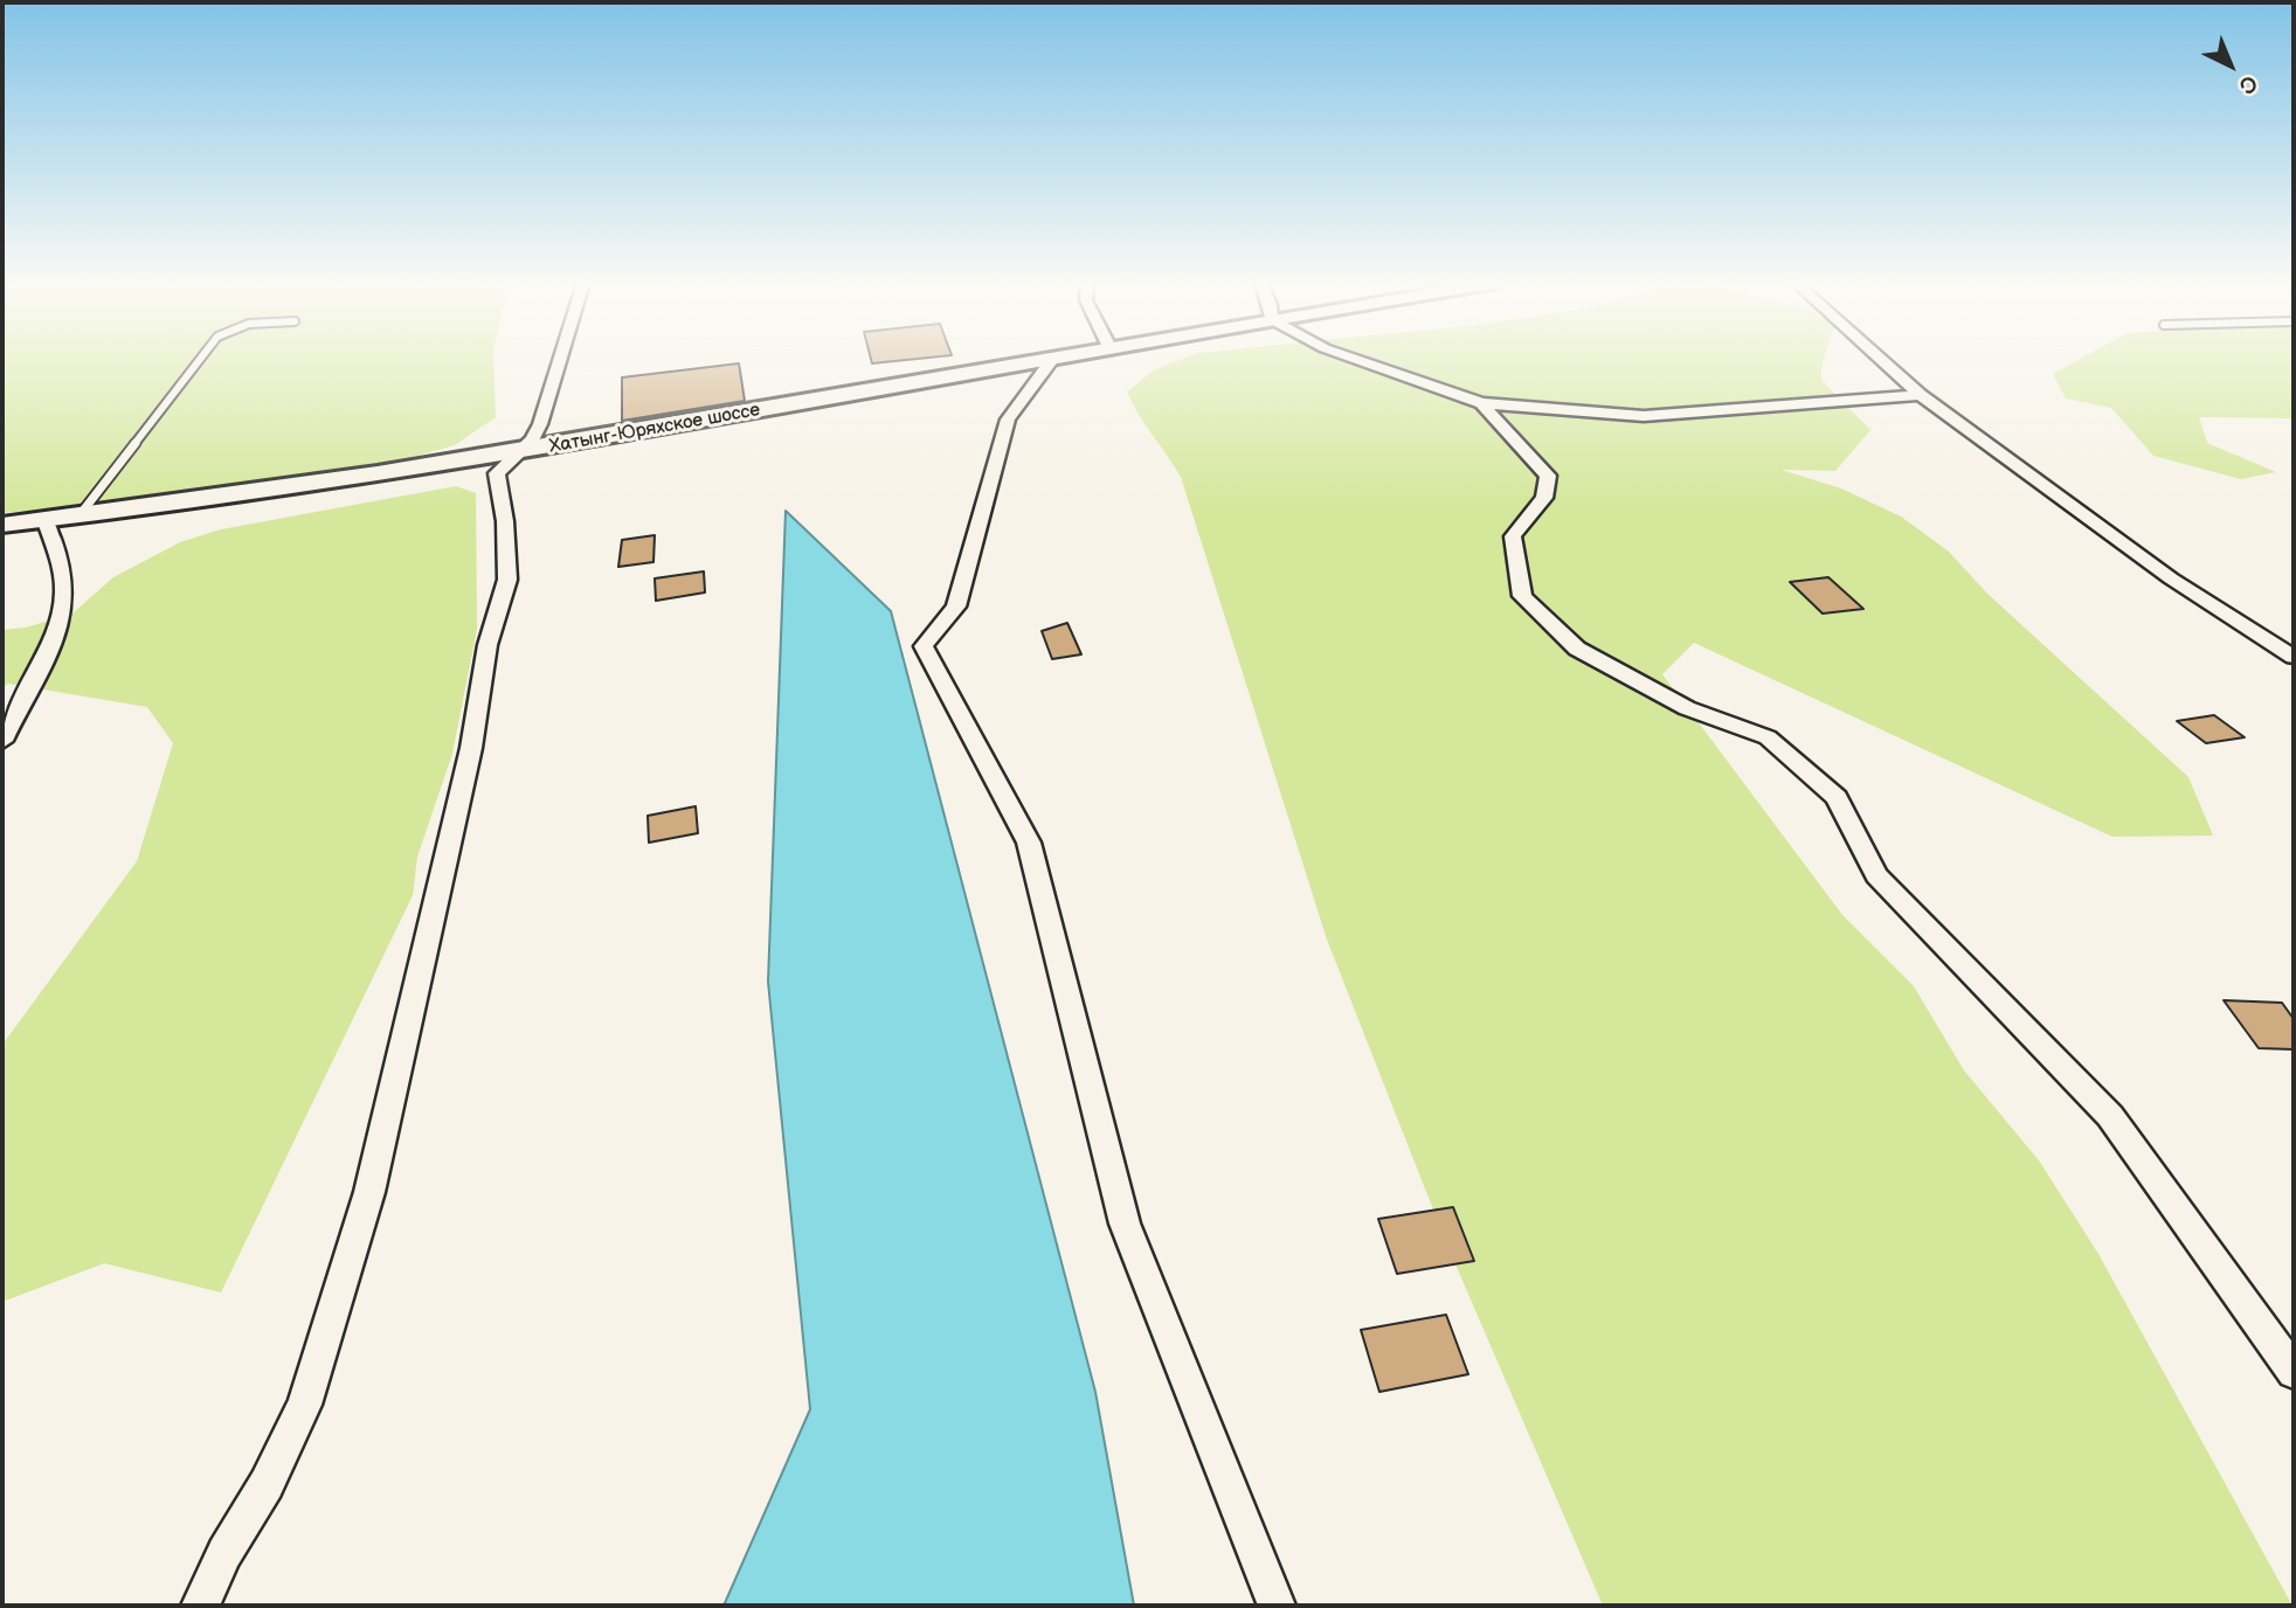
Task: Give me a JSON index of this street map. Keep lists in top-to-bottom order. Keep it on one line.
{"streets":{"street":["Хатынг-Юряхское шоссе"]},"north":"bottom right"}
